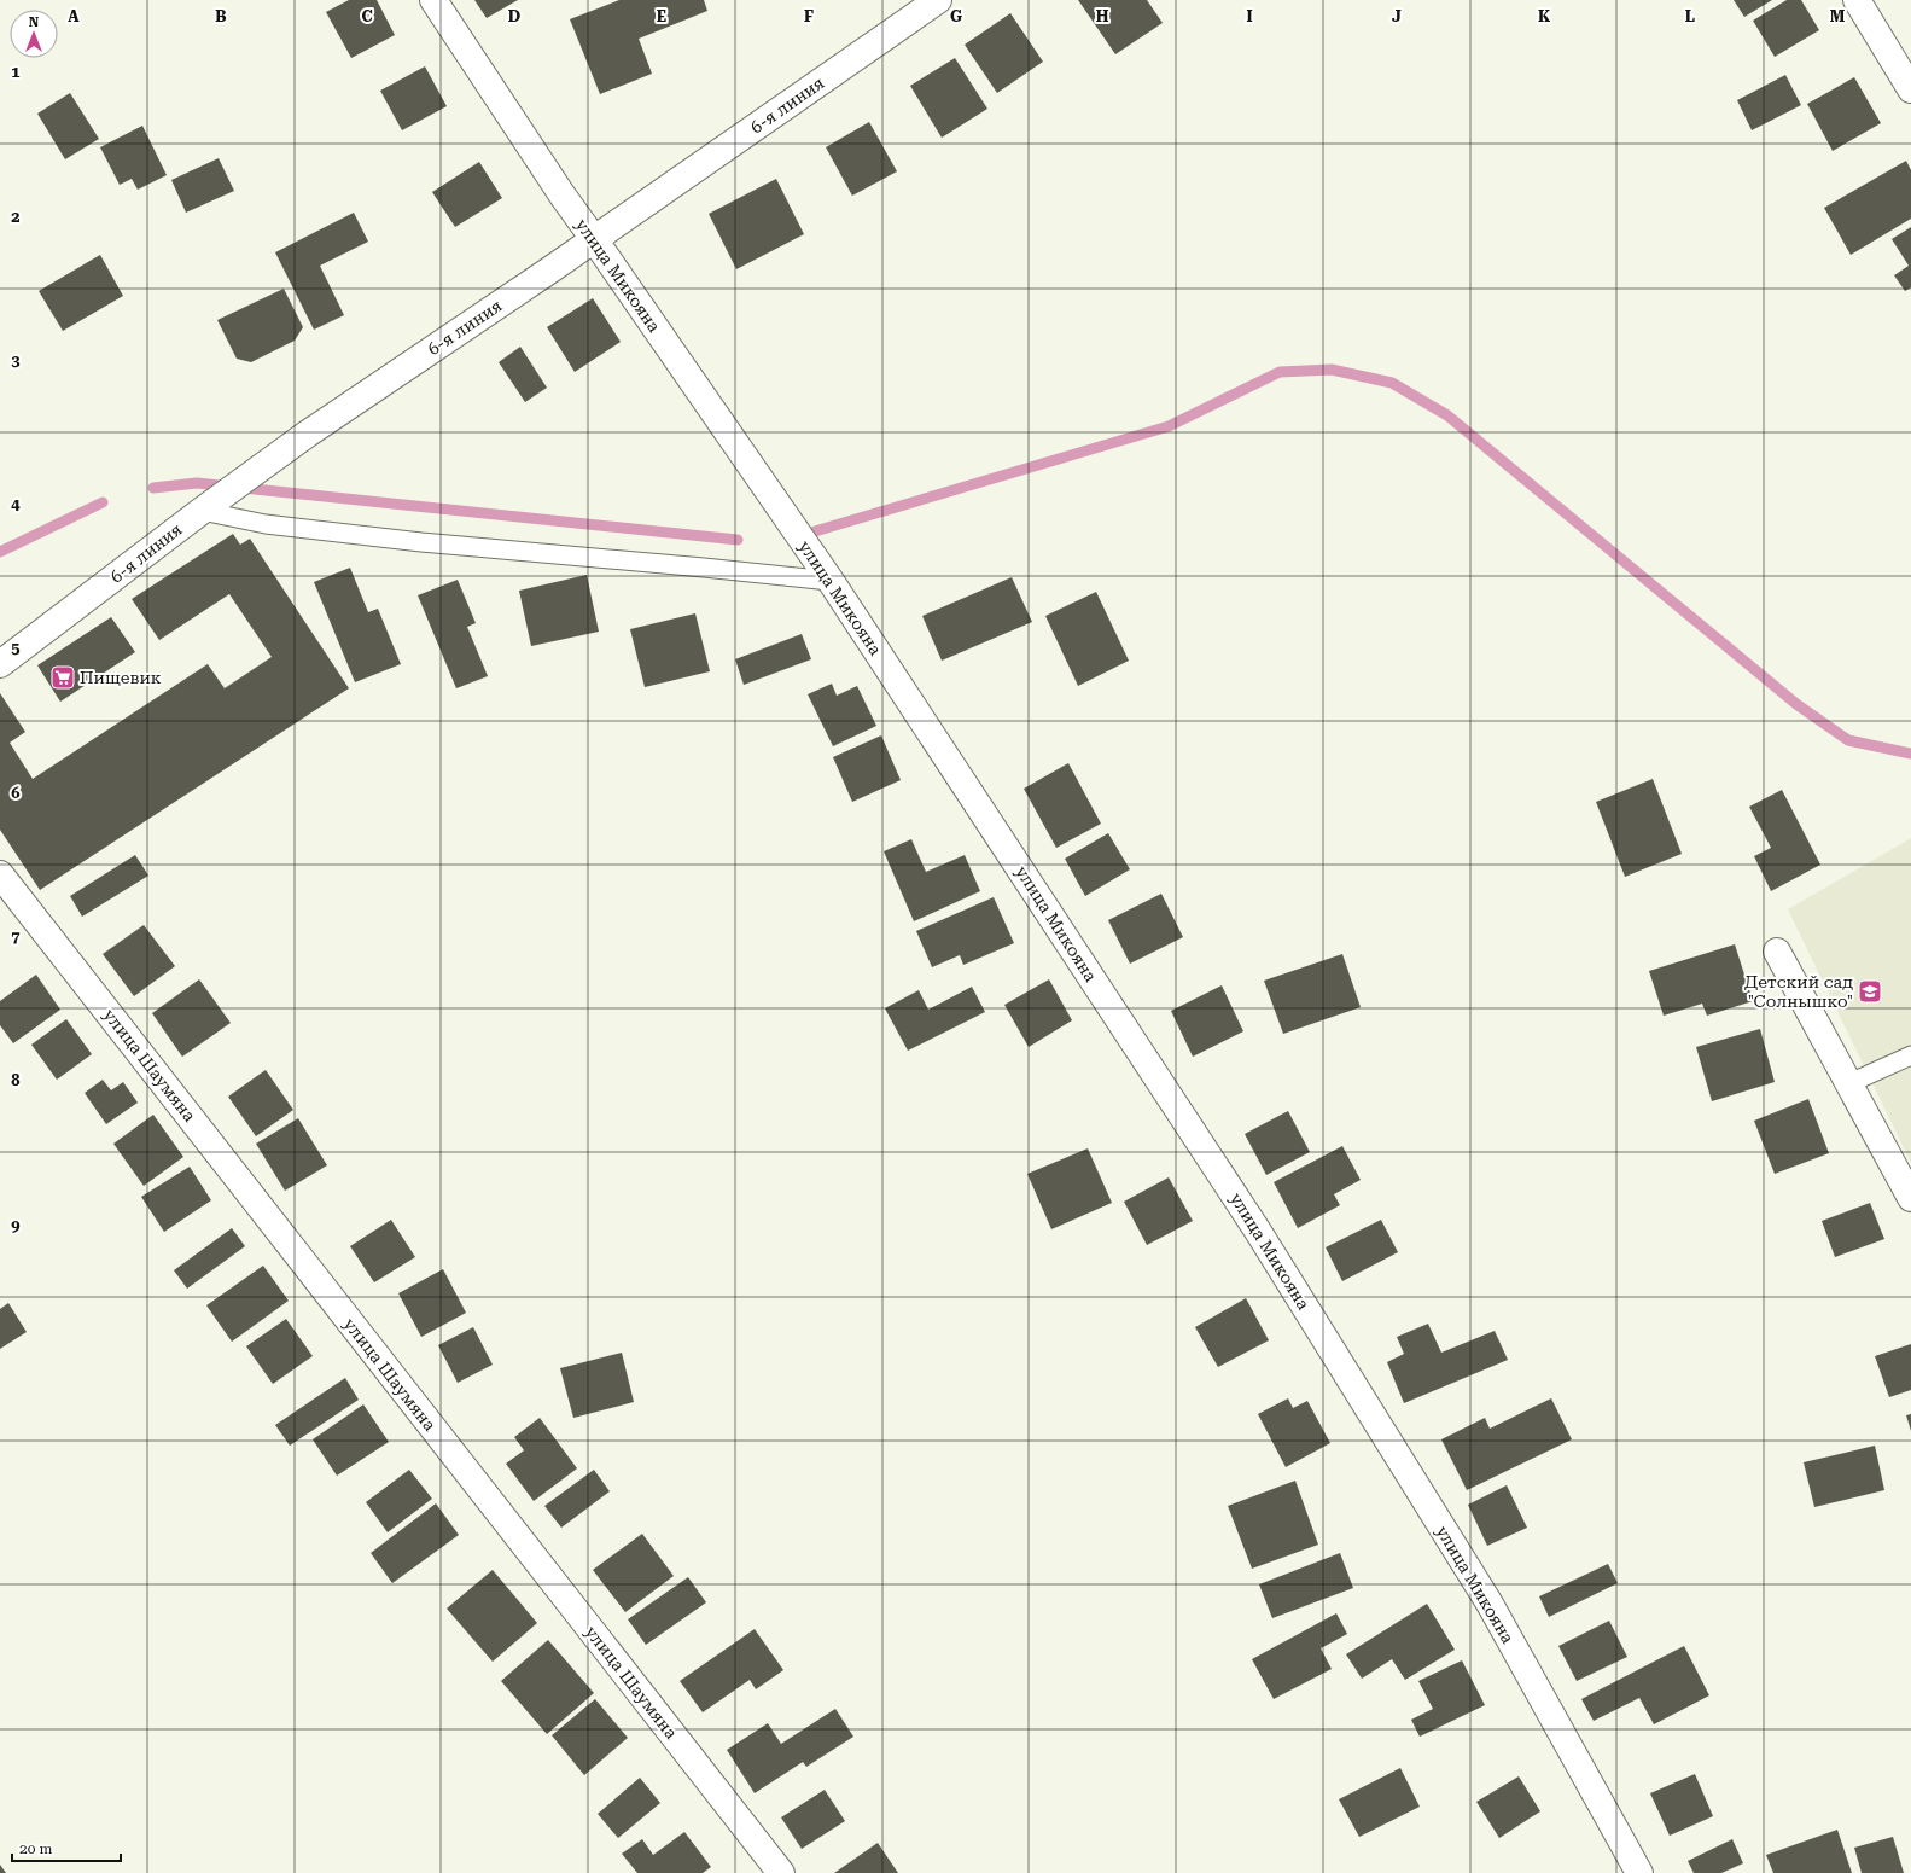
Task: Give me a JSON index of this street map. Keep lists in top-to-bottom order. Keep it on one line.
{"streets":{"street":["6-я линия","улица Микояна","улица Шаумяна"]},"crossings":[["6-я линия","улица Микояна"]],"places":{"supermarket":["Пищевик"],"school or university":["Детский сад \"Солнышко\""]},"scale_bar":"20 m","north":"top","grid":{"columns":["A","B","C","D","E","F","G","H","I","J","K","L","M"],"rows":["1","2","3","4","5","6","7","8","9"]}}
